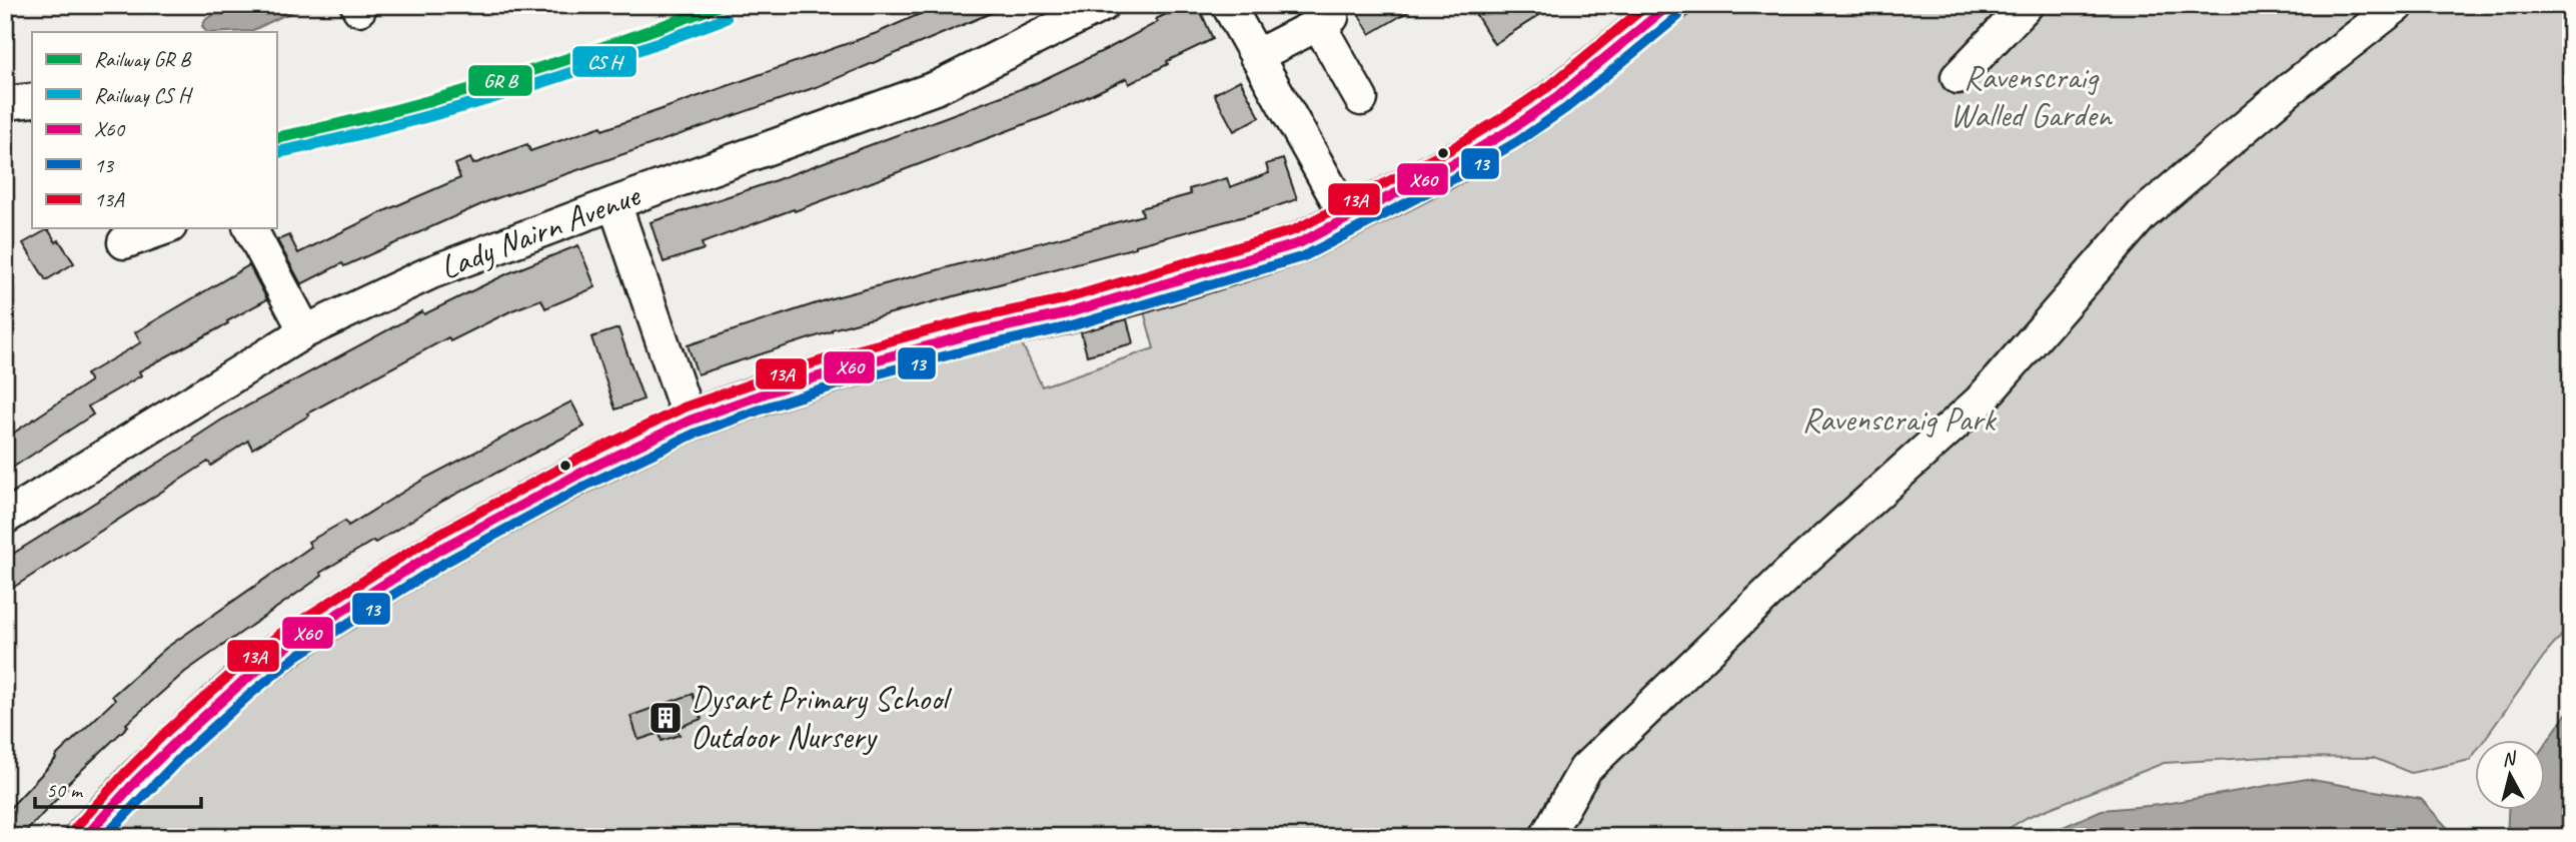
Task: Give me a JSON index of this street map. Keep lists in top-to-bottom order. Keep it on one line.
{"streets":{"street":["Lady Nairn Avenue"]},"parks":["Ravenscraig Walled Garden","Ravenscraig Park"],"places":{"building":["Dysart Primary School Outdoor Nursery"]},"lines":["transit line X60","transit line 13A","transit line 13"],"legend":["Railway GR B","Railway CS H","X60","13","13A"],"scale_bar":"50 m","north":"top"}
